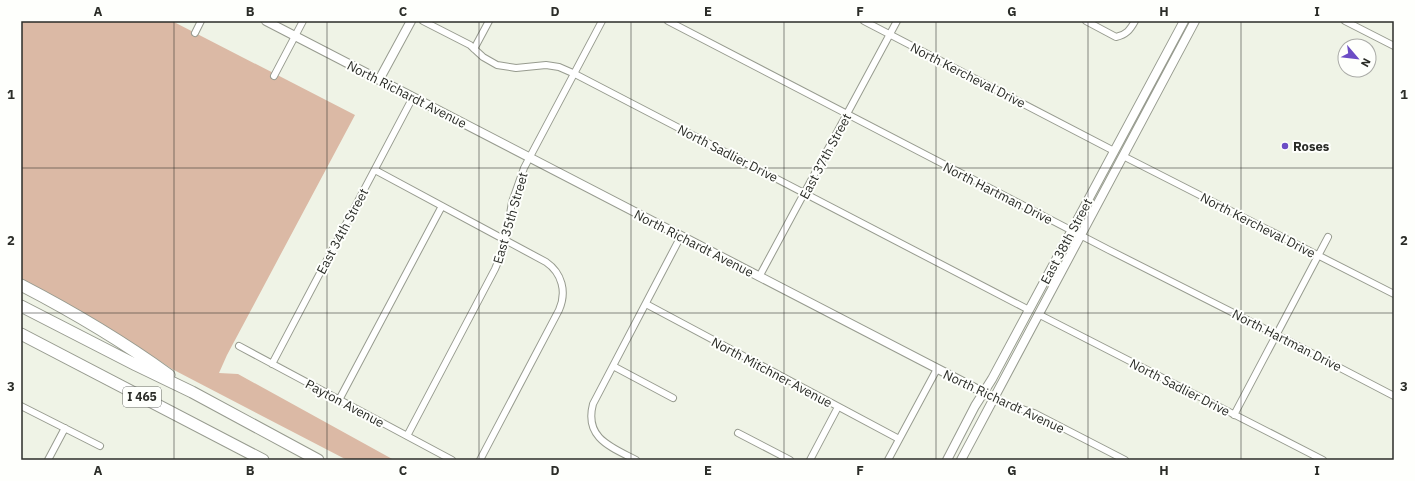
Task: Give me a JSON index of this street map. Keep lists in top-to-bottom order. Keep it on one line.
{"streets":{"highway":["I 465"],"main road":["North Richardt Avenue","East 38th Street"],"street":["North Kercheval Drive","North Sadlier Drive","East 37th Street","North Hartman Drive","East 35th Street","East 34th Street","North Mitchner Avenue","Payton Avenue"]},"crossings":[["North Kercheval Drive","East 37th Street"],["North Kercheval Drive","East 38th Street"],["North Richardt Avenue","East 37th Street"],["North Richardt Avenue","East 35th Street"],["North Richardt Avenue","East 34th Street"],["North Richardt Avenue","East 38th Street"],["North Sadlier Drive","East 37th Street"],["North Sadlier Drive","East 35th Street"],["North Sadlier Drive","East 38th Street"],["East 37th Street","North Hartman Drive"],["North Hartman Drive","East 38th Street"],["East 35th Street","Payton Avenue"],["East 34th Street","Payton Avenue"]],"places":["Roses"],"north":"bottom right","grid":{"columns":["A","B","C","D","E","F","G","H","I"],"rows":["1","2","3"]}}
